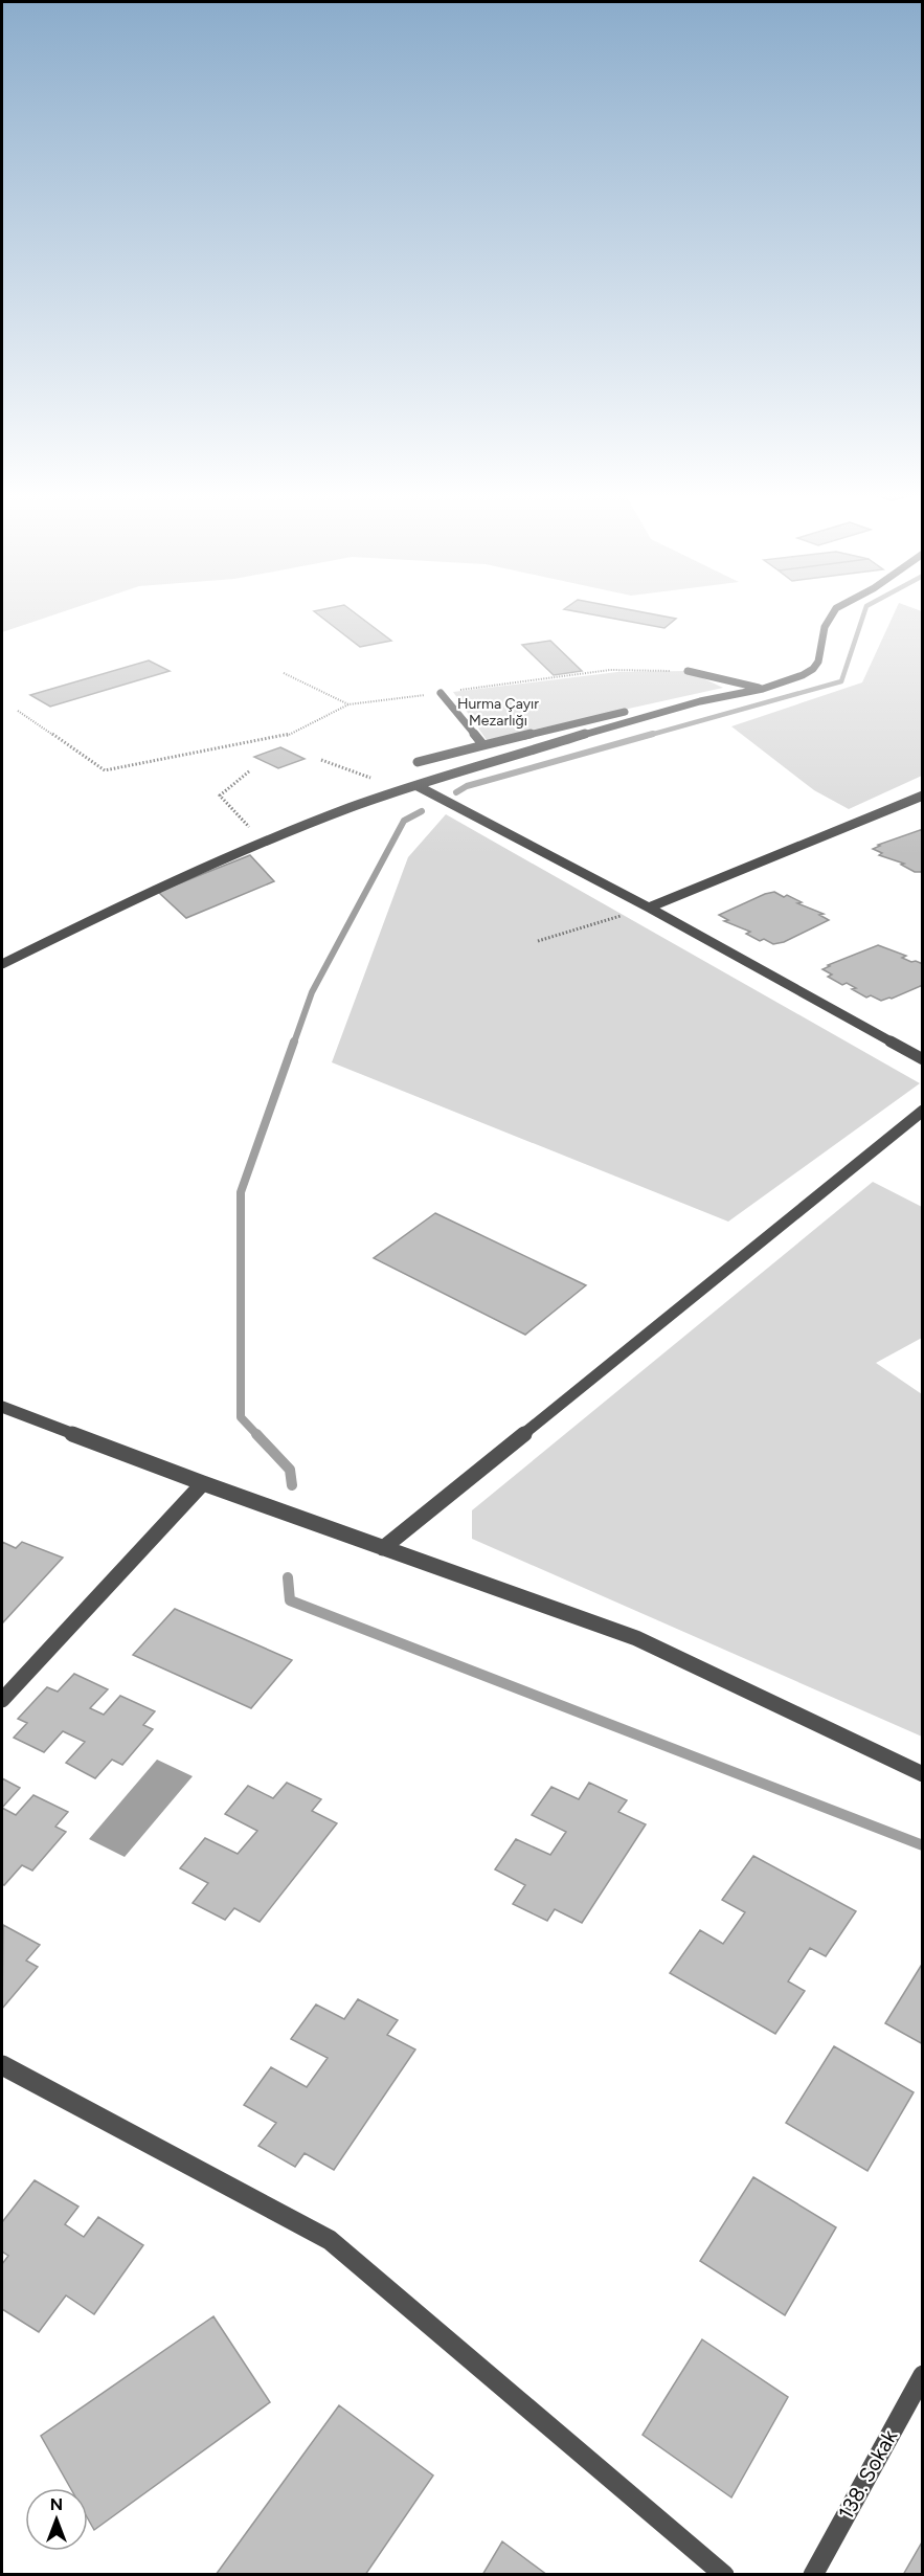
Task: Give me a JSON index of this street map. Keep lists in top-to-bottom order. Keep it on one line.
{"streets":{"street":["138. Sokak"]},"parks":["Hurma Çayır Mezarlığı"],"north":"top"}
